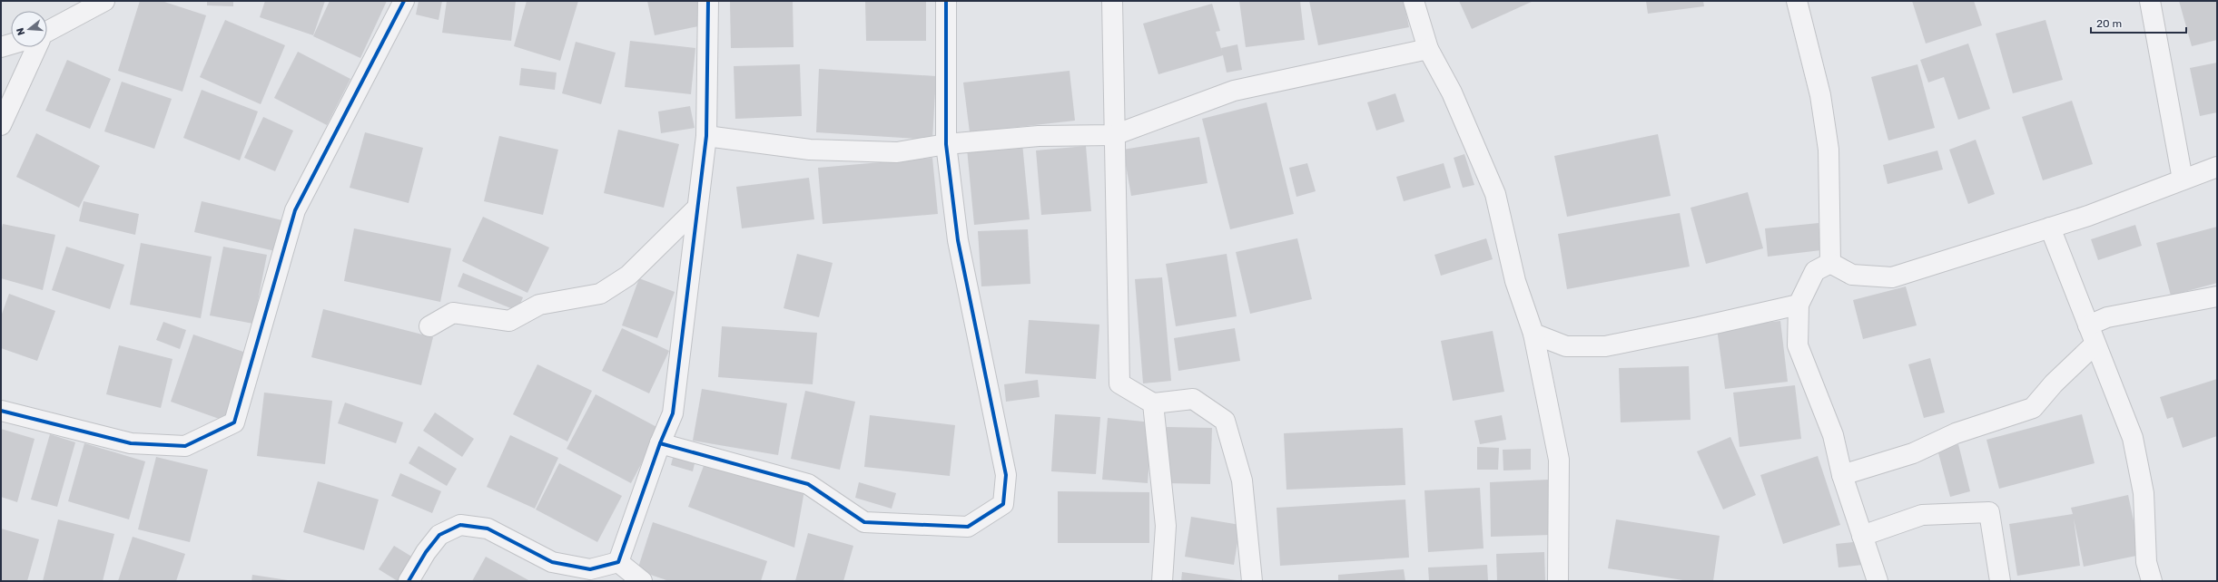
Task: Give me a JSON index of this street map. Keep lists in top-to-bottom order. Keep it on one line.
{"scale_bar":"20 m","north":"left"}
